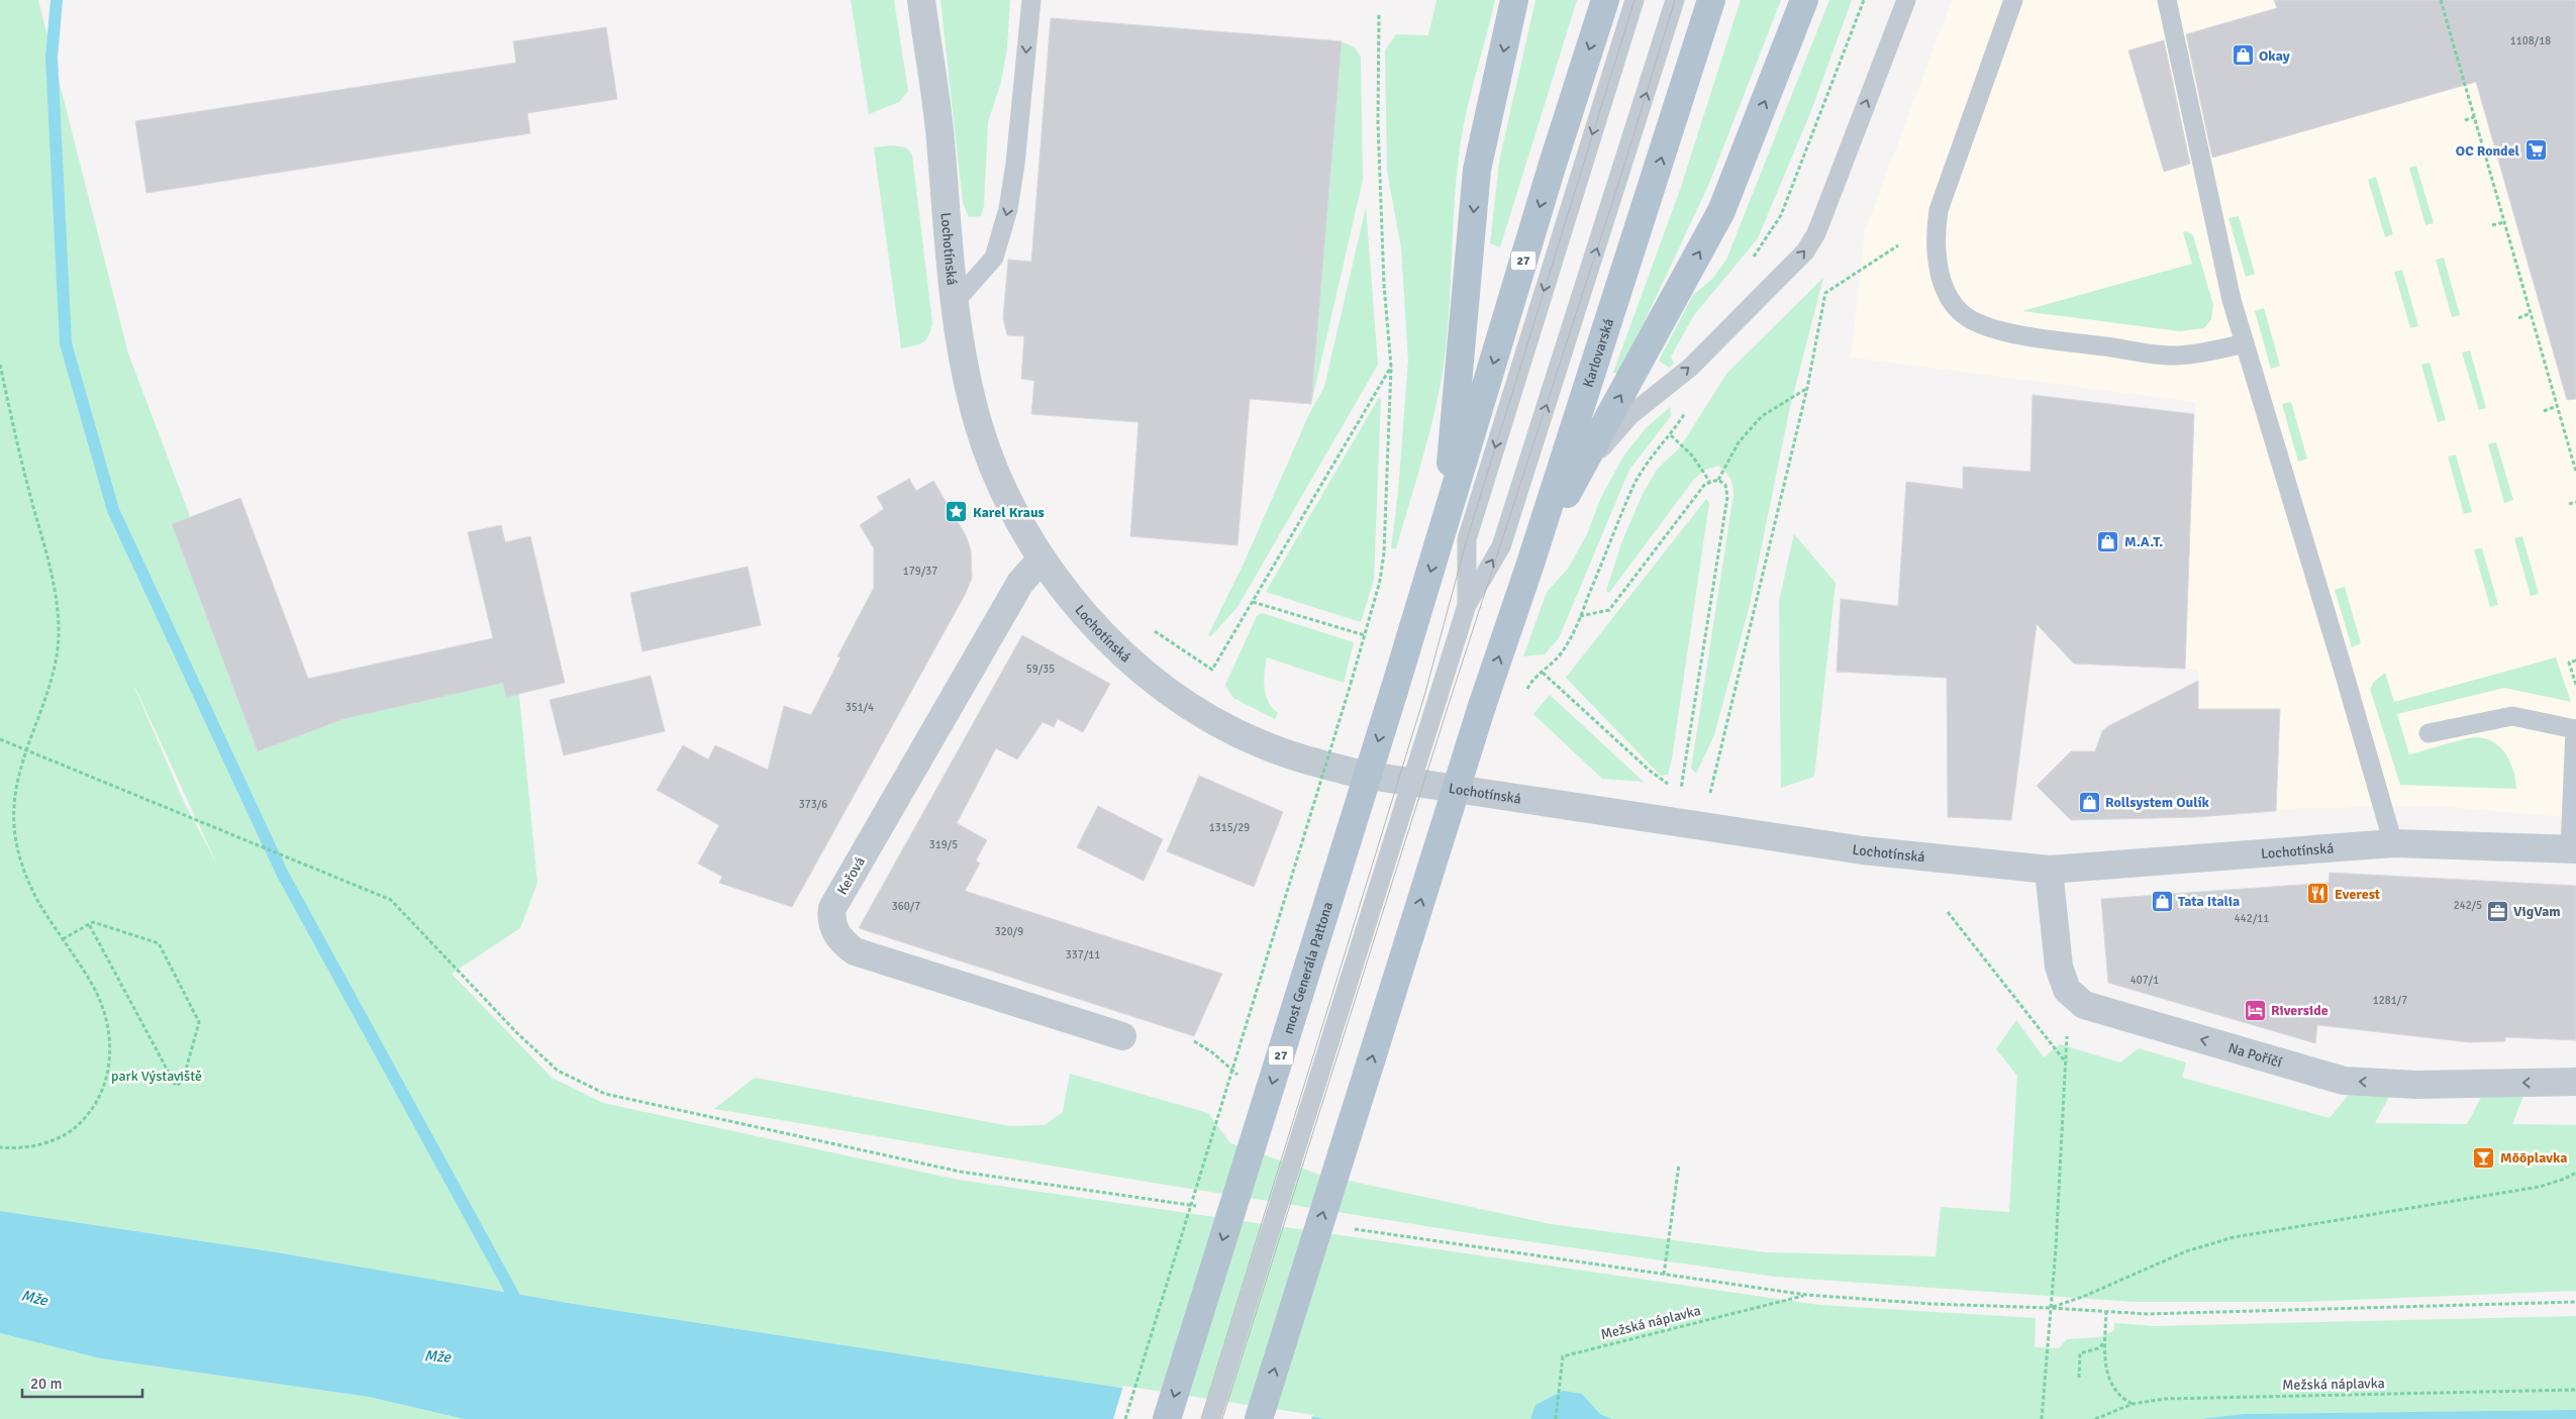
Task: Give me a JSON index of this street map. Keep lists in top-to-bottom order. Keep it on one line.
{"streets":{"main road":["27","Karlovarská","most Generála Pattona"],"street":["Lochotínská","Keřová","Na Poříčí"],"path":["Mežská náplavka"]},"crossings":[["Lochotínská","Keřová"],["27","most Generála Pattona"]],"one_way":["most Generála Pattona","Na Poříčí"],"water":["Mže"],"parks":["park Výstaviště"],"places":{"shop":["Okay","M.A.T.","Rollsystem Oulík","Tata Italia"],"supermarket":["OC Rondel"],"place":["Karel Kraus"],"restaurant":["Everest"],"office":["VigVam"],"hotel":["Riverside"],"bar":["Mōōplavka"]},"house_numbers":["1108/18","179/37","59/35","351/4","373/6","1315/29","319/5","242/5","360/7","442/11","320/9","337/11","407/1","1281/7"],"scale_bar":"20 m"}
